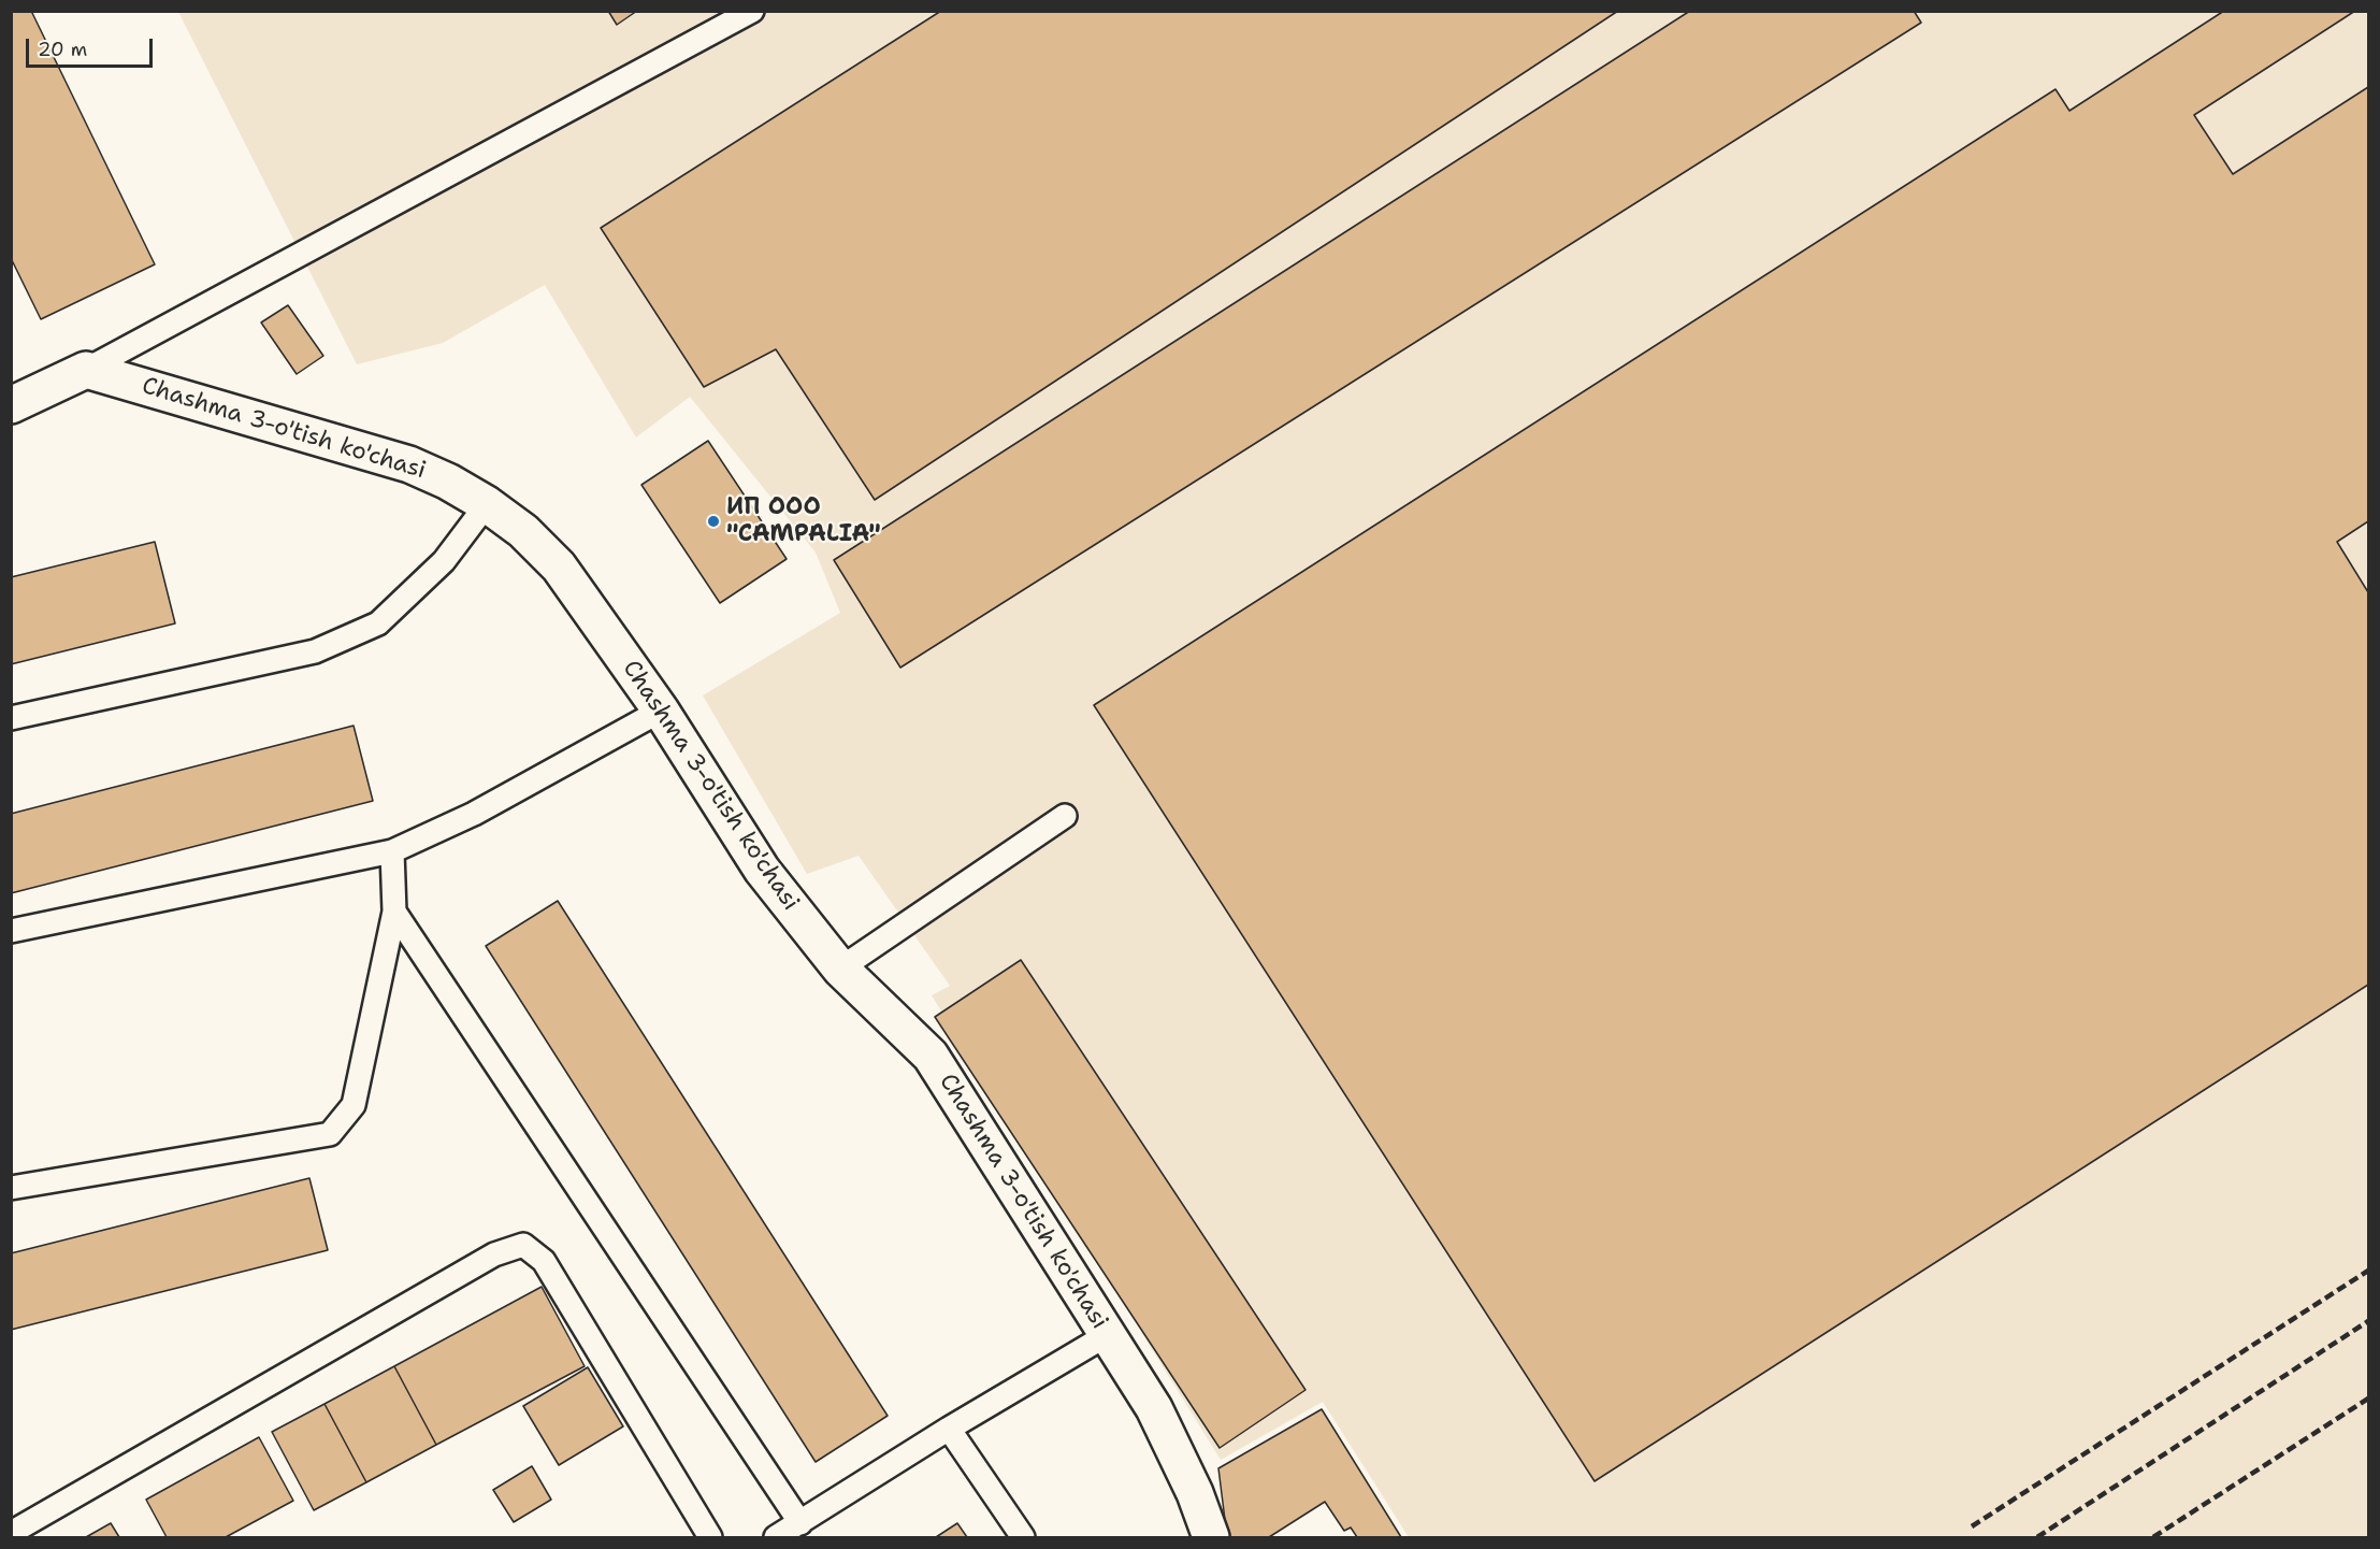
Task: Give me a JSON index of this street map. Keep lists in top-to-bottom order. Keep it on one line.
{"streets":{"street":["Chashma 3-o'tish ko'chasi"]},"places":["ИП ООО \"CAMPALIA\""],"scale_bar":"20 m"}
